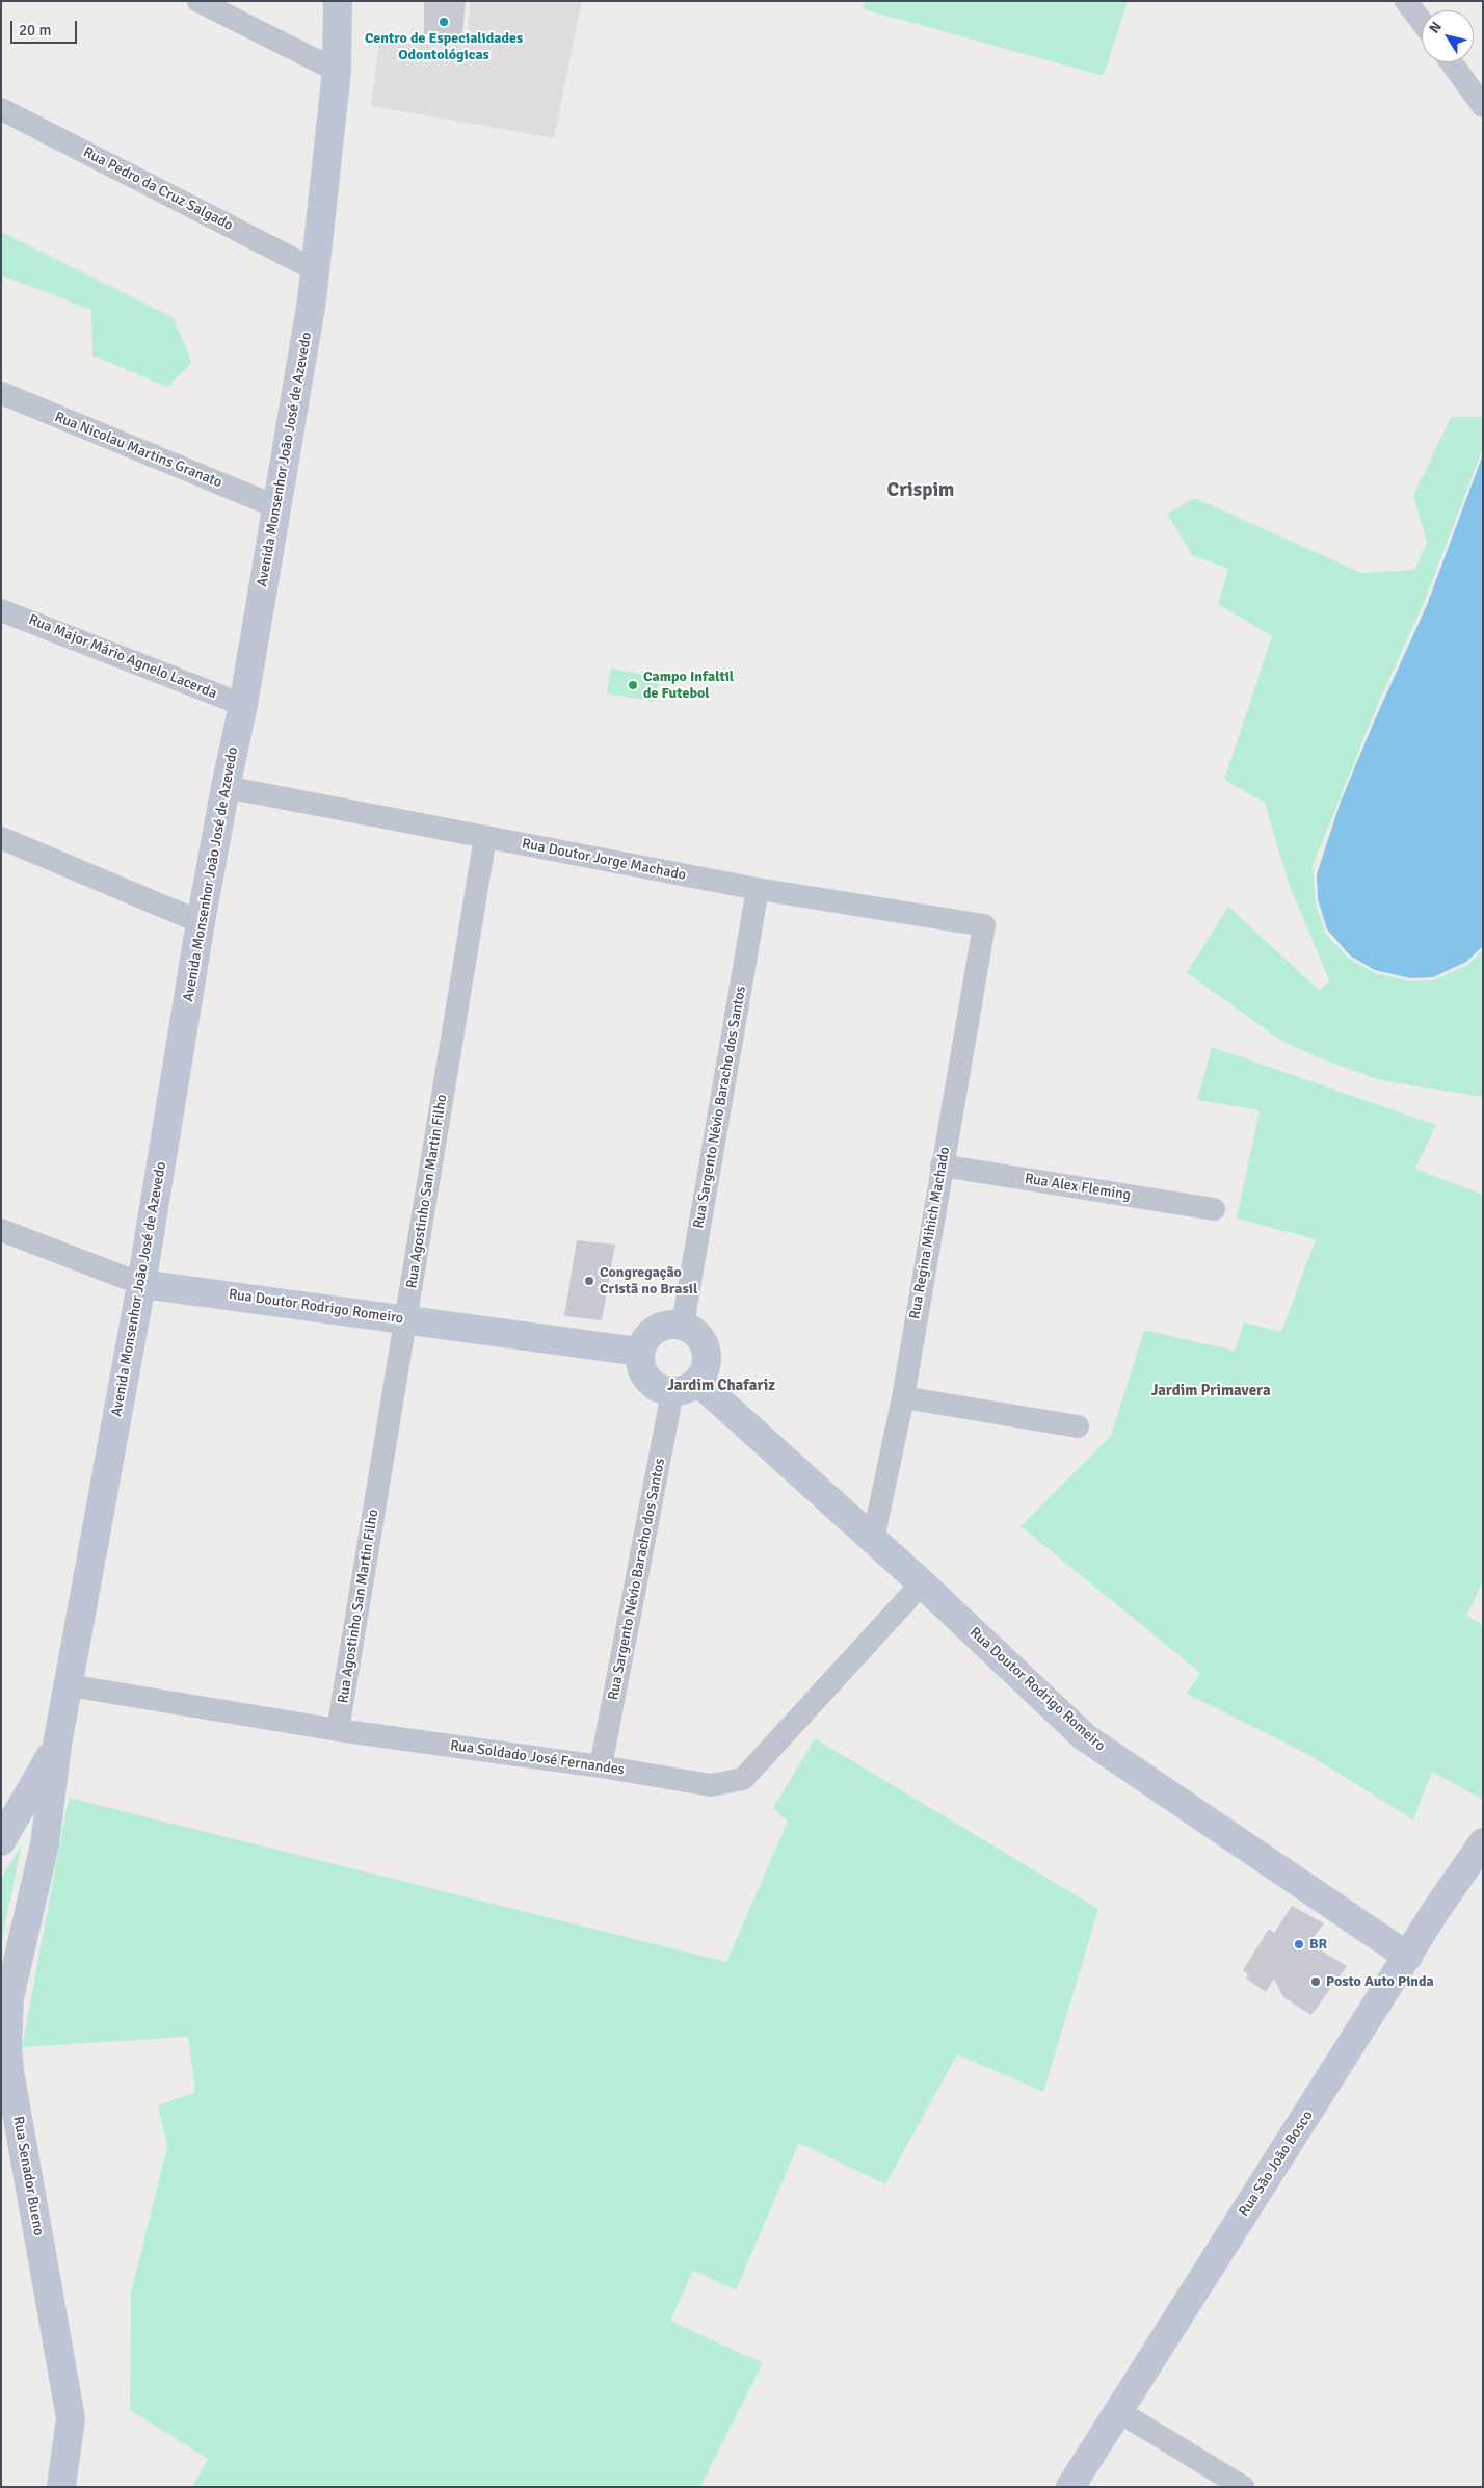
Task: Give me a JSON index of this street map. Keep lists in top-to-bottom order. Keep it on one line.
{"streets":{"street":["Rua Pedro da Cruz Salgado","Rua Nicolau Martins Granato","Avenida Monsenhor João José de Azevedo","Rua Major Mário Agnelo Lacerda","Rua Doutor Jorge Machado","Rua Sargento Névio Baracho dos Santos","Rua Alex Fleming","Rua Agostinho San Martin Filho","Rua Regina Mihich Machado","Rua Doutor Rodrigo Romeiro","Rua Soldado José Fernandes","Rua São João Bosco","Rua Senador Bueno"]},"crossings":[["Rua Pedro da Cruz Salgado","Avenida Monsenhor João José de Azevedo"],["Rua Nicolau Martins Granato","Avenida Monsenhor João José de Azevedo"],["Avenida Monsenhor João José de Azevedo","Rua Major Mário Agnelo Lacerda"],["Avenida Monsenhor João José de Azevedo","Rua Doutor Jorge Machado"],["Avenida Monsenhor João José de Azevedo","Rua Doutor Rodrigo Romeiro"],["Avenida Monsenhor João José de Azevedo","Rua Soldado José Fernandes"],["Avenida Monsenhor João José de Azevedo","Rua Senador Bueno"],["Rua Doutor Jorge Machado","Rua Sargento Névio Baracho dos Santos"],["Rua Doutor Jorge Machado","Rua Agostinho San Martin Filho"],["Rua Doutor Jorge Machado","Rua Regina Mihich Machado"],["Rua Sargento Névio Baracho dos Santos","Rua Doutor Rodrigo Romeiro"],["Rua Sargento Névio Baracho dos Santos","Rua Soldado José Fernandes"],["Rua Alex Fleming","Rua Regina Mihich Machado"],["Rua Agostinho San Martin Filho","Rua Doutor Rodrigo Romeiro"],["Rua Agostinho San Martin Filho","Rua Soldado José Fernandes"],["Rua Regina Mihich Machado","Rua Doutor Rodrigo Romeiro"],["Rua Doutor Rodrigo Romeiro","Rua Soldado José Fernandes"],["Rua Doutor Rodrigo Romeiro","Rua São João Bosco"]],"districts":["Crispim","Jardim Chafariz","Jardim Primavera"],"places":["Centro de Especialidades Odontológicas","Campo Infaltil de Futebol","Congregação Cristã no Brasil","BR","Posto Auto Pinda"],"scale_bar":"20 m","north":"top left"}
